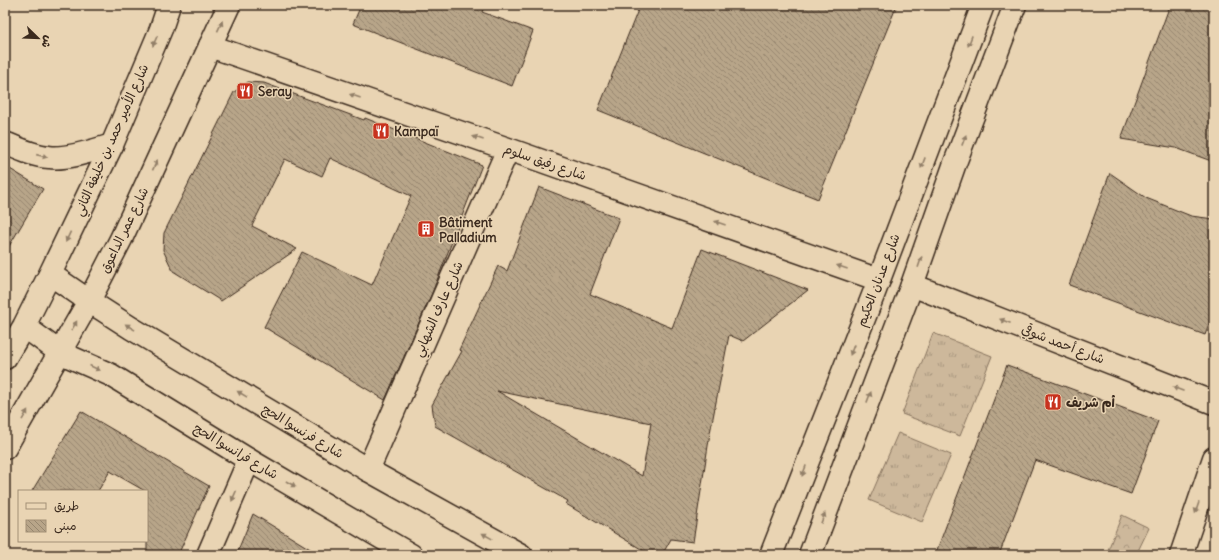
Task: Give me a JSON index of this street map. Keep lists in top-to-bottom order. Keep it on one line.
{"streets":{"street":["شارع الأمير حمد بن خليفة الثاني","شارع رفيق سلوم","شارع عمر الداعوق","شارع عدنان الحكيم","شارع عارف الشهابي","شارع أحمد شوقي","شارع فرنسوا الحج","شارع فرانسوا الحج"]},"crossings":[["شارع الأمير حمد بن خليفة الثاني","شارع فرنسوا الحج"],["شارع رفيق سلوم","شارع عمر الداعوق"],["شارع رفيق سلوم","شارع عدنان الحكيم"],["شارع رفيق سلوم","شارع عارف الشهابي"],["شارع عمر الداعوق","شارع فرنسوا الحج"],["شارع عمر الداعوق","شارع فرانسوا الحج"],["شارع عارف الشهابي","شارع فرنسوا الحج"]],"one_way":["شارع الأمير حمد بن خليفة الثاني","شارع رفيق سلوم","شارع عمر الداعوق","شارع أحمد شوقي","شارع فرنسوا الحج","شارع فرانسوا الحج"],"places":{"restaurant":["Seray","Kampaï","أم شريف"],"building":["Bâtiment Palladium"]},"legend":["طريق","مبنى"],"north":"bottom right"}
